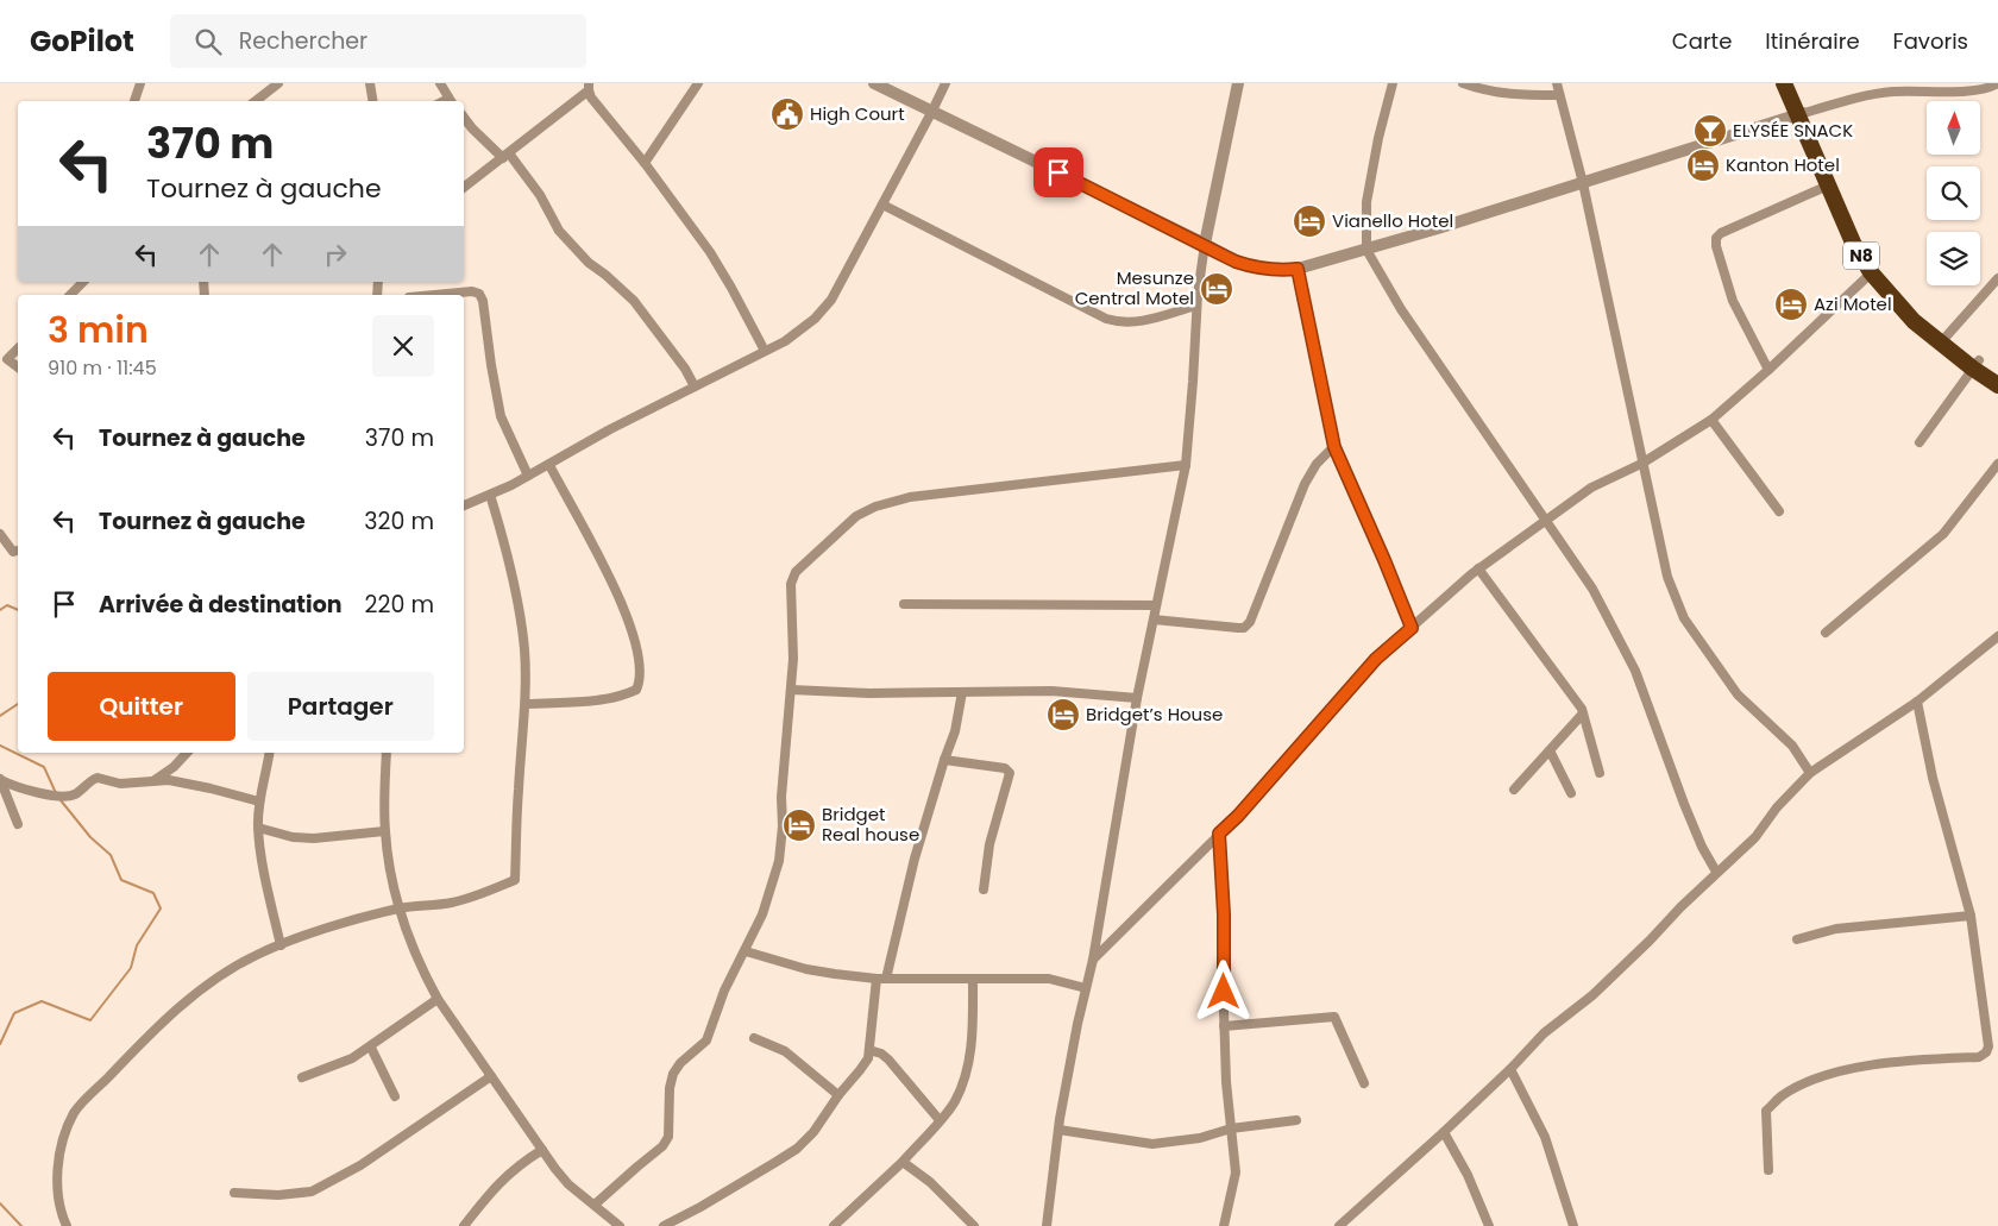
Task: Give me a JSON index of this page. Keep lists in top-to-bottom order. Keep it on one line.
{"streets":{"highway":["N8"]},"places":{"public building":["High Court"],"bar":["ELYSÉE SNACK"],"hotel":["Kanton Hotel","Vianello Hotel","Mesunze Central Motel","Azi Motel","Bridget’s House","Bridget Real house"]},"north":"top","page":{"header":"GoPilot","search":"Rechercher","nav":["Carte","Itinéraire","Favoris"],"turn":["370 m","Tournez à gauche"],"heading":["3 min","910 m · 11:45"],"list":[{"name":"Tournez à gauche","value":"370 m"},{"name":"Tournez à gauche","value":"320 m"},{"name":"Arrivée à destination","value":"220 m"}],"buttons":["Quitter","Partager"]}}
